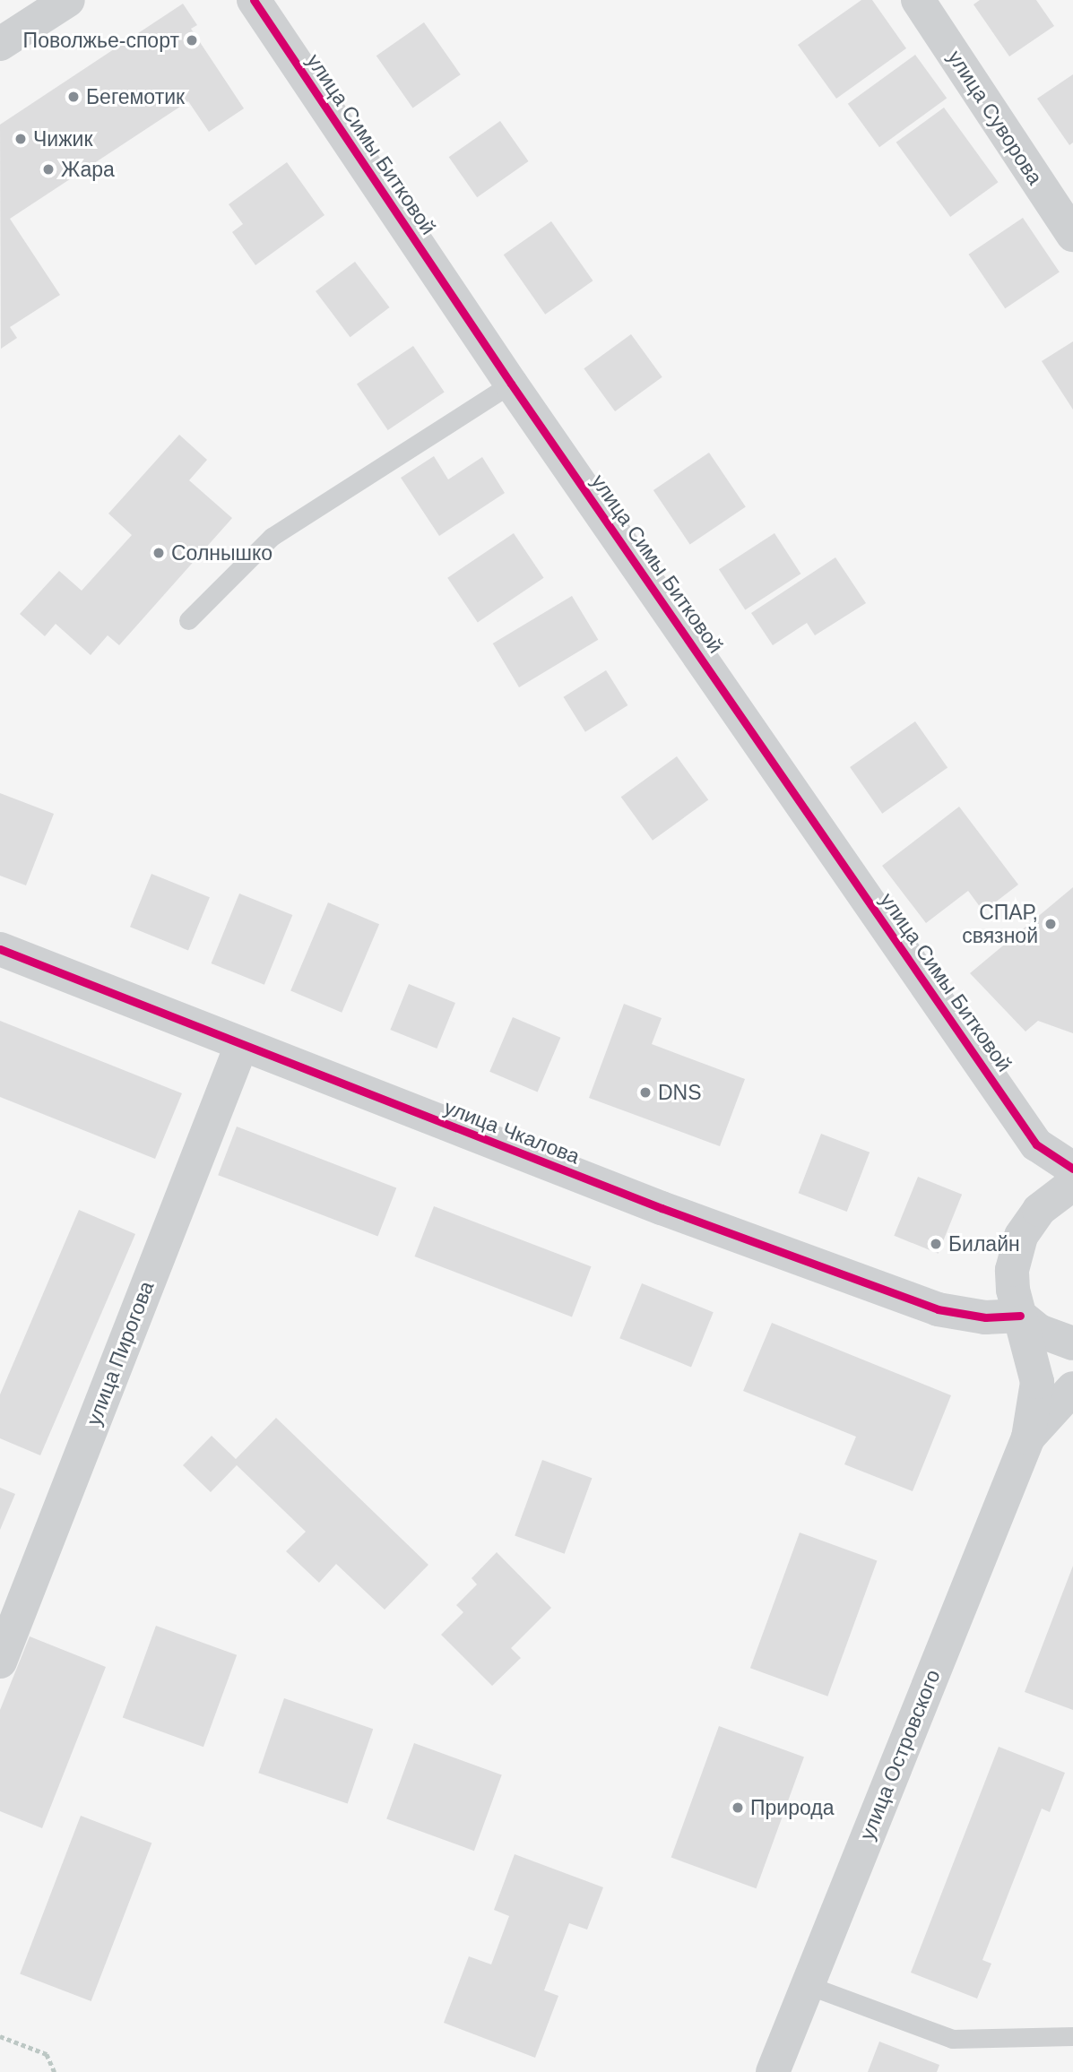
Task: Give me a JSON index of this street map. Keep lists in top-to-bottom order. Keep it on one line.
{"streets":{"street":["улица Суворова","улица Симы Битковой","улица Чкалова","улица Пирогова","улица Островского"]},"crossings":[["улица Чкалова","улица Пирогова"],["улица Чкалова","улица Островского"]],"places":["Поволжье-спорт","Бегемотик","Чижик","Жара","Солнышко","СПАР, связной","DNS","Билайн","Природа"]}
